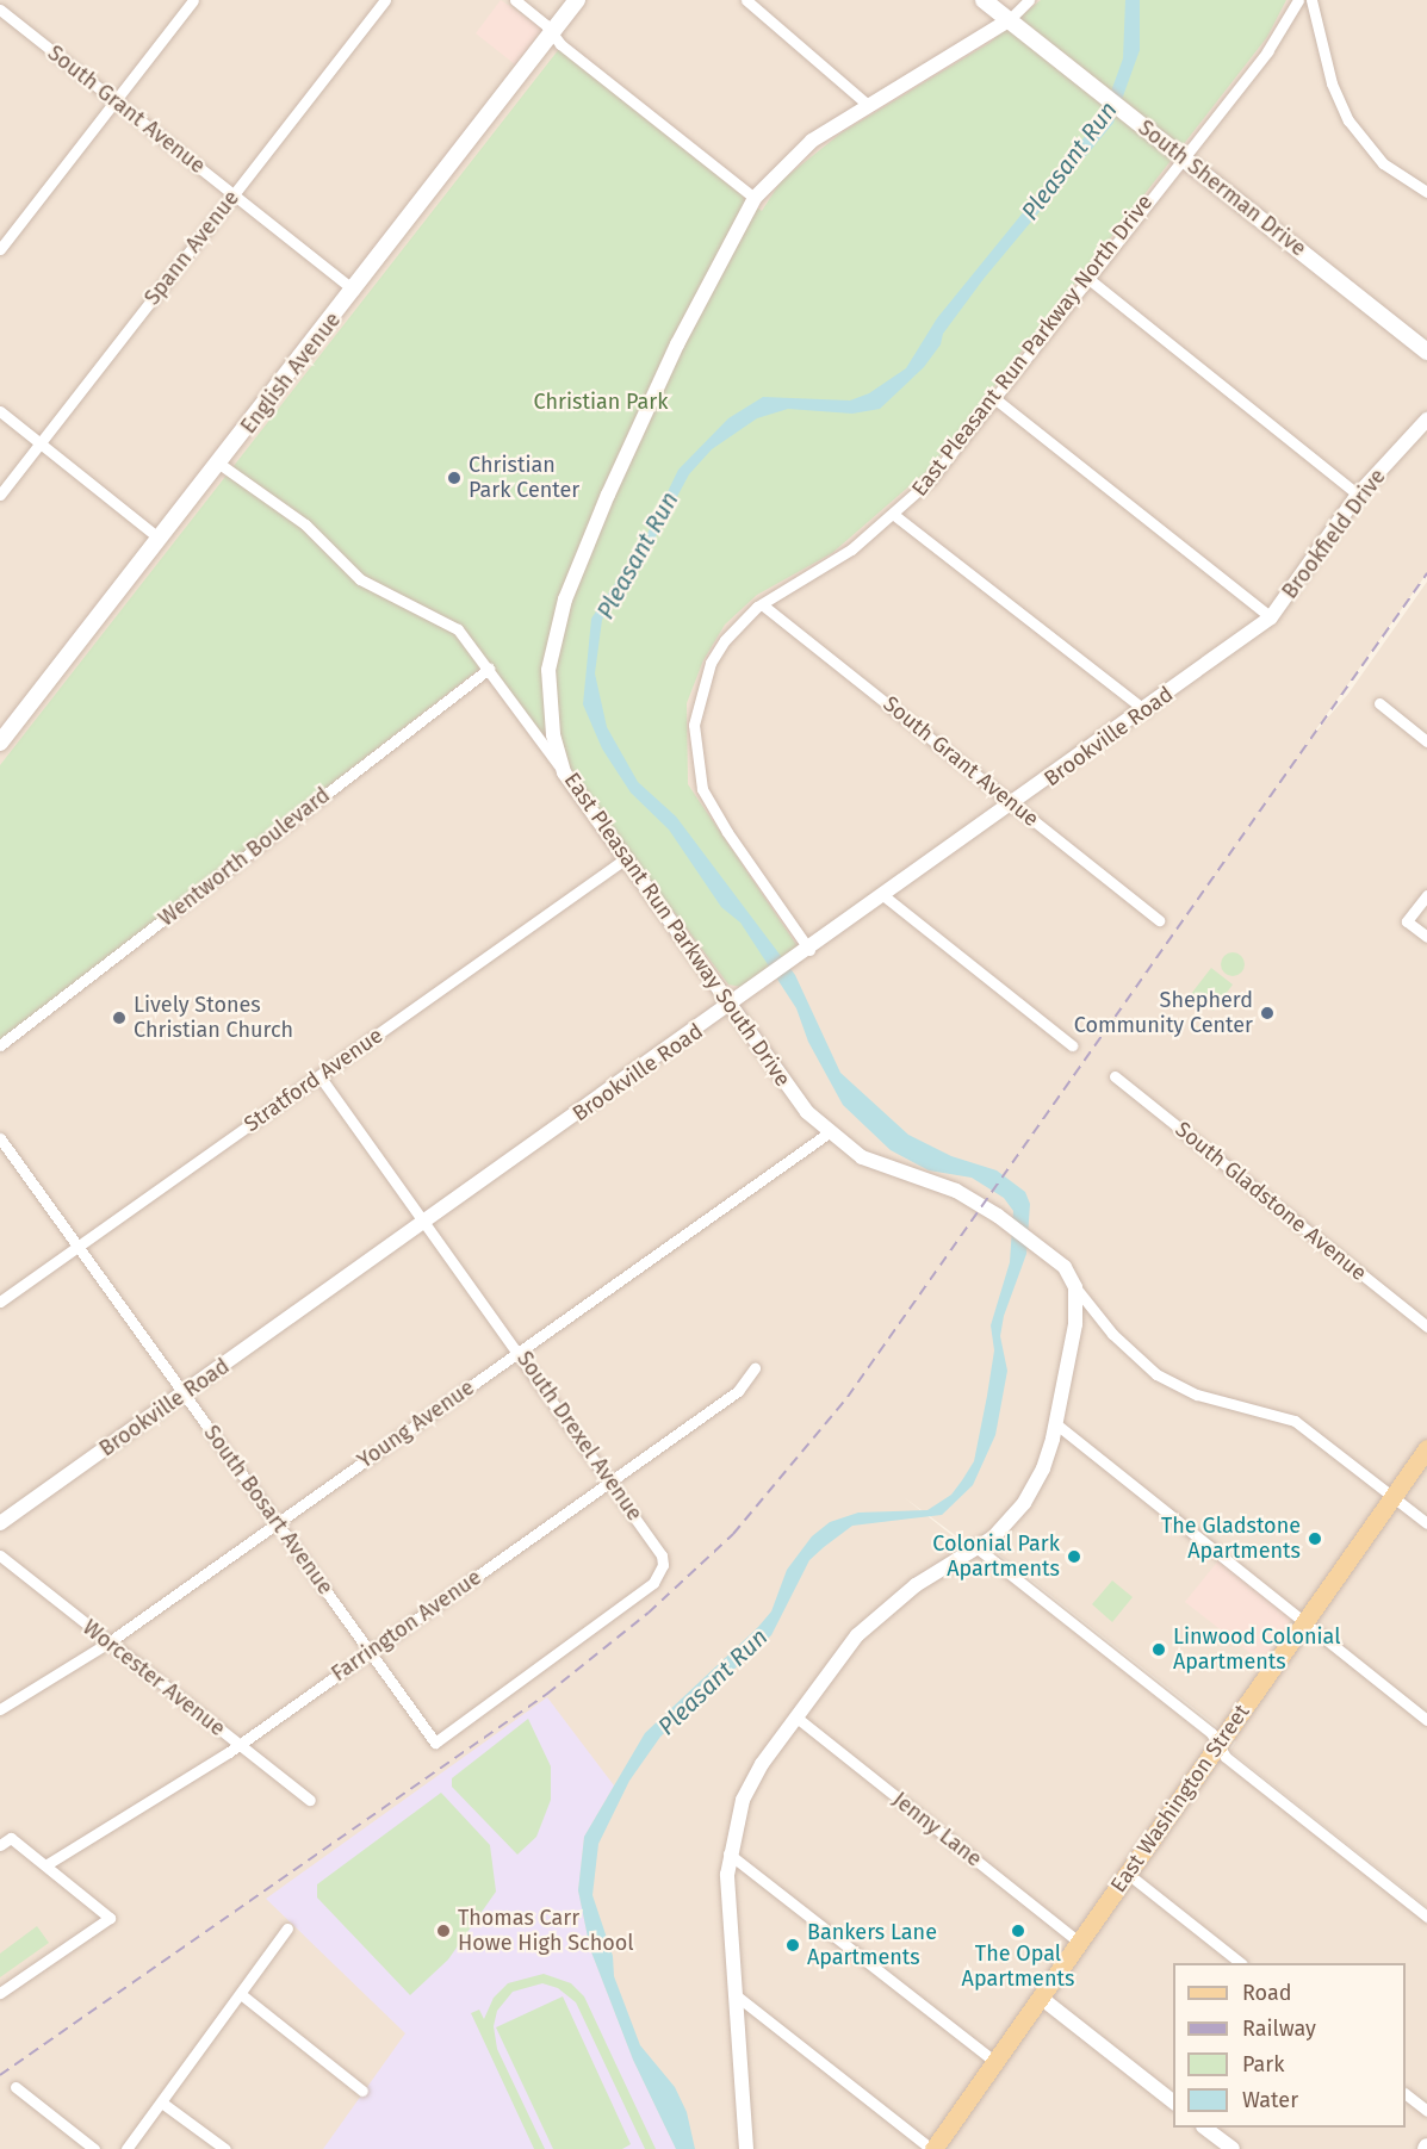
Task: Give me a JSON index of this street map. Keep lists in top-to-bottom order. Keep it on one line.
{"streets":{"main road":["South Sherman Drive","English Avenue","East Washington Street"],"street":["South Grant Avenue","Spann Avenue","East Pleasant Run Parkway North Drive","Brookfield Drive","Brookville Road","Wentworth Boulevard","East Pleasant Run Parkway South Drive","Stratford Avenue","South Gladstone Avenue","Young Avenue","South Drexel Avenue","South Bosart Avenue","Farrington Avenue","Worcester Avenue","Jenny Lane"]},"crossings":[["South Grant Avenue","Spann Avenue"],["South Grant Avenue","East Pleasant Run Parkway North Drive"],["South Grant Avenue","English Avenue"],["South Grant Avenue","Brookville Road"],["South Sherman Drive","East Pleasant Run Parkway North Drive"],["South Sherman Drive","East Pleasant Run Parkway South Drive"],["East Pleasant Run Parkway North Drive","Brookville Road"],["Brookfield Drive","Brookville Road"],["Brookville Road","East Pleasant Run Parkway South Drive"],["Brookville Road","South Drexel Avenue"],["Brookville Road","South Bosart Avenue"],["East Pleasant Run Parkway South Drive","Stratford Avenue"],["East Pleasant Run Parkway South Drive","Young Avenue"],["Stratford Avenue","South Drexel Avenue"],["Stratford Avenue","South Bosart Avenue"],["Young Avenue","South Drexel Avenue"],["Young Avenue","South Bosart Avenue"],["Young Avenue","Worcester Avenue"],["South Drexel Avenue","South Bosart Avenue"],["South Drexel Avenue","Farrington Avenue"],["South Bosart Avenue","Farrington Avenue"],["Farrington Avenue","Worcester Avenue"],["East Washington Street","Jenny Lane"]],"water":["Pleasant Run"],"parks":["Christian Park"],"places":["Christian Park Center","Shepherd Community Center","Lively Stones Christian Church","The Gladstone Apartments","Colonial Park Apartments","Linwood Colonial Apartments","Thomas Carr Howe High School","The Opal Apartments","Bankers Lane Apartments"],"legend":["Road","Railway","Park","Water"]}
